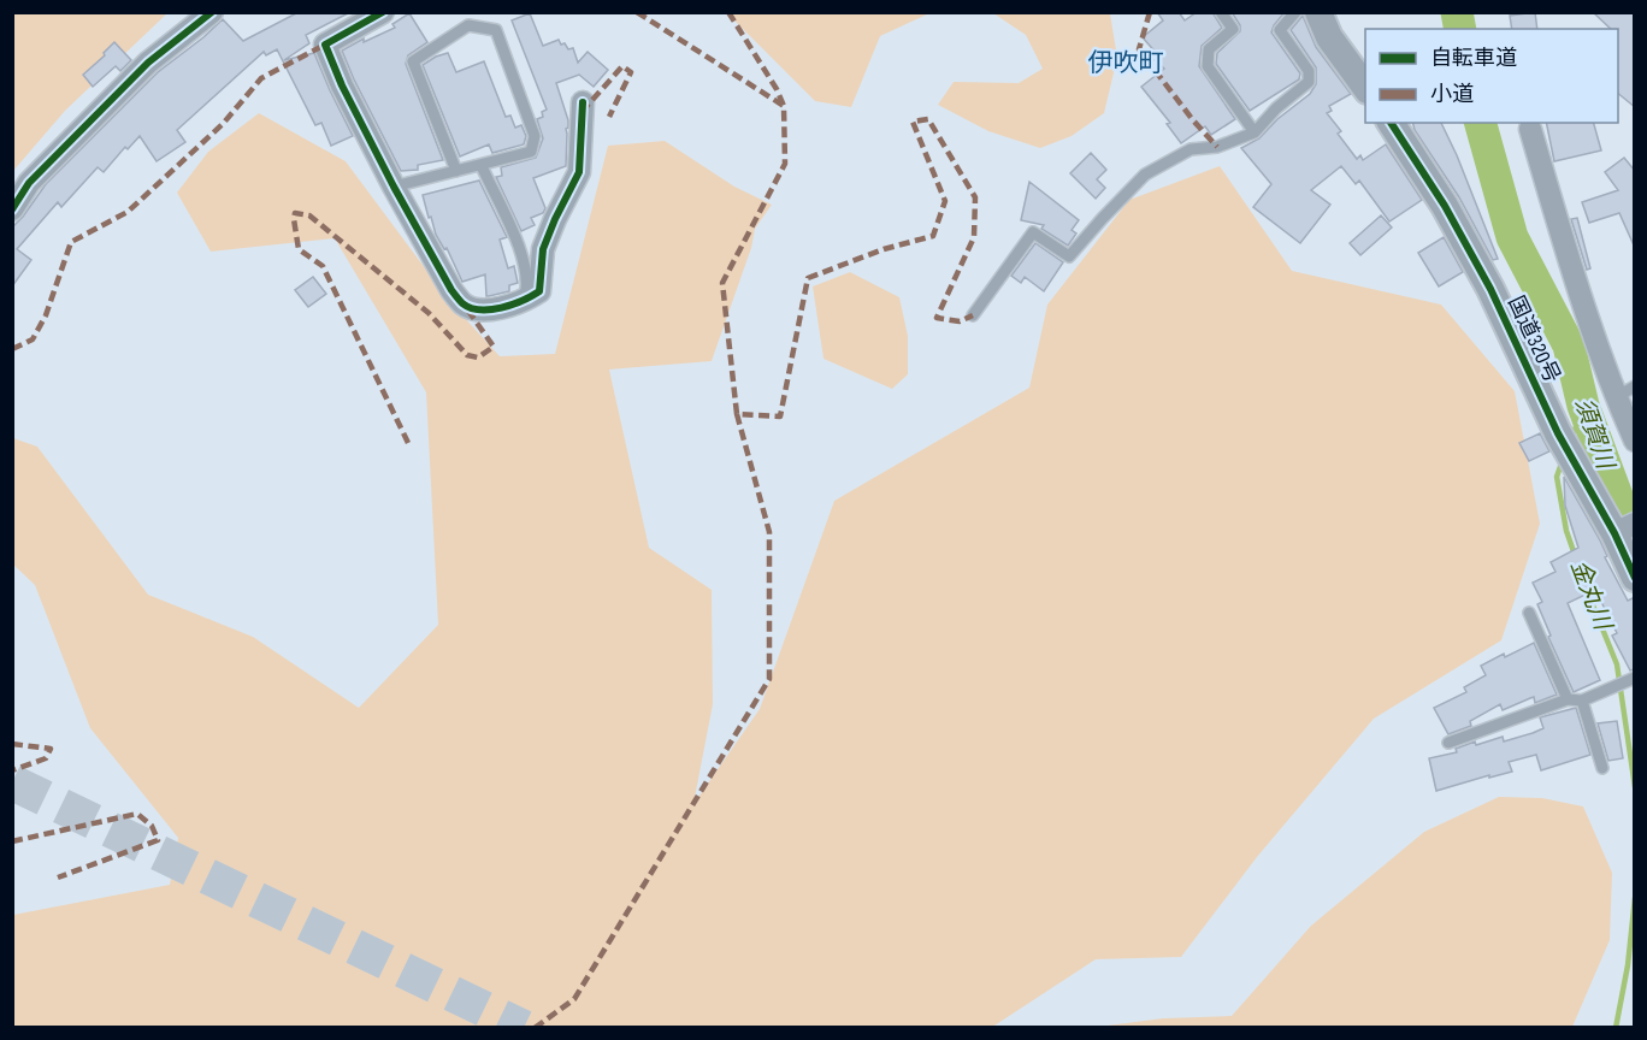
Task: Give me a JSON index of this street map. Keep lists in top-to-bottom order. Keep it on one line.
{"streets":{"street":["国道320号"]},"districts":["伊吹町"],"water":["須賀川","金丸川"],"legend":["自転車道","小道"]}
